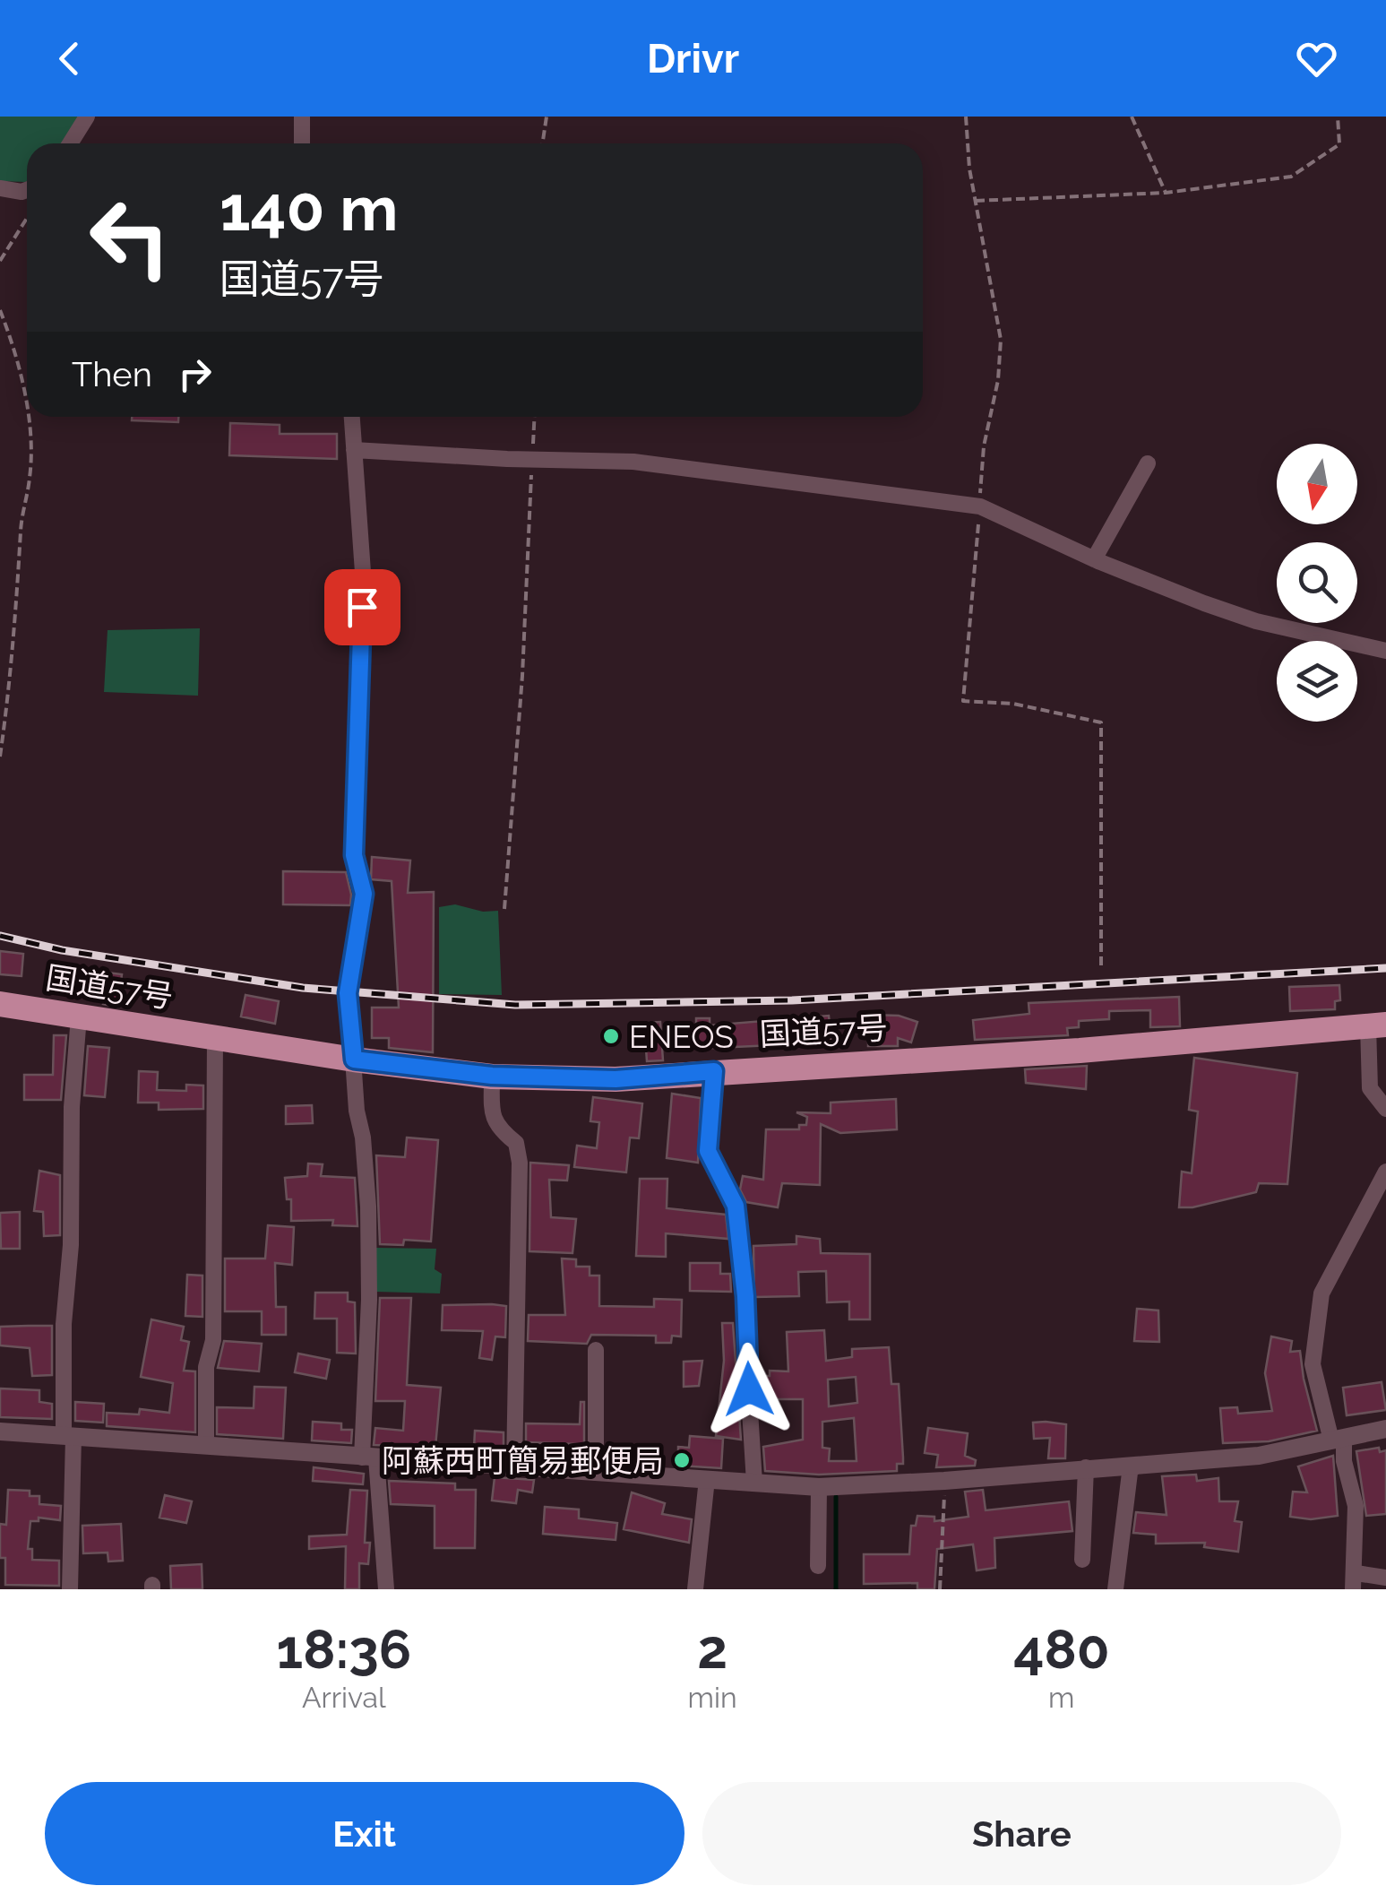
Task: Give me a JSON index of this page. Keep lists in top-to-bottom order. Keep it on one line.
{"streets":{"highway":["国道57号"]},"places":["ENEOS","阿蘇西町簡易郵便局"],"north":"bottom","page":{"header":"Drivr","turn":["140 m","国道57号"],"then":"Then","eta":["18:36","Arrival","2","min","480","m"],"buttons":["Exit","Share"]}}
